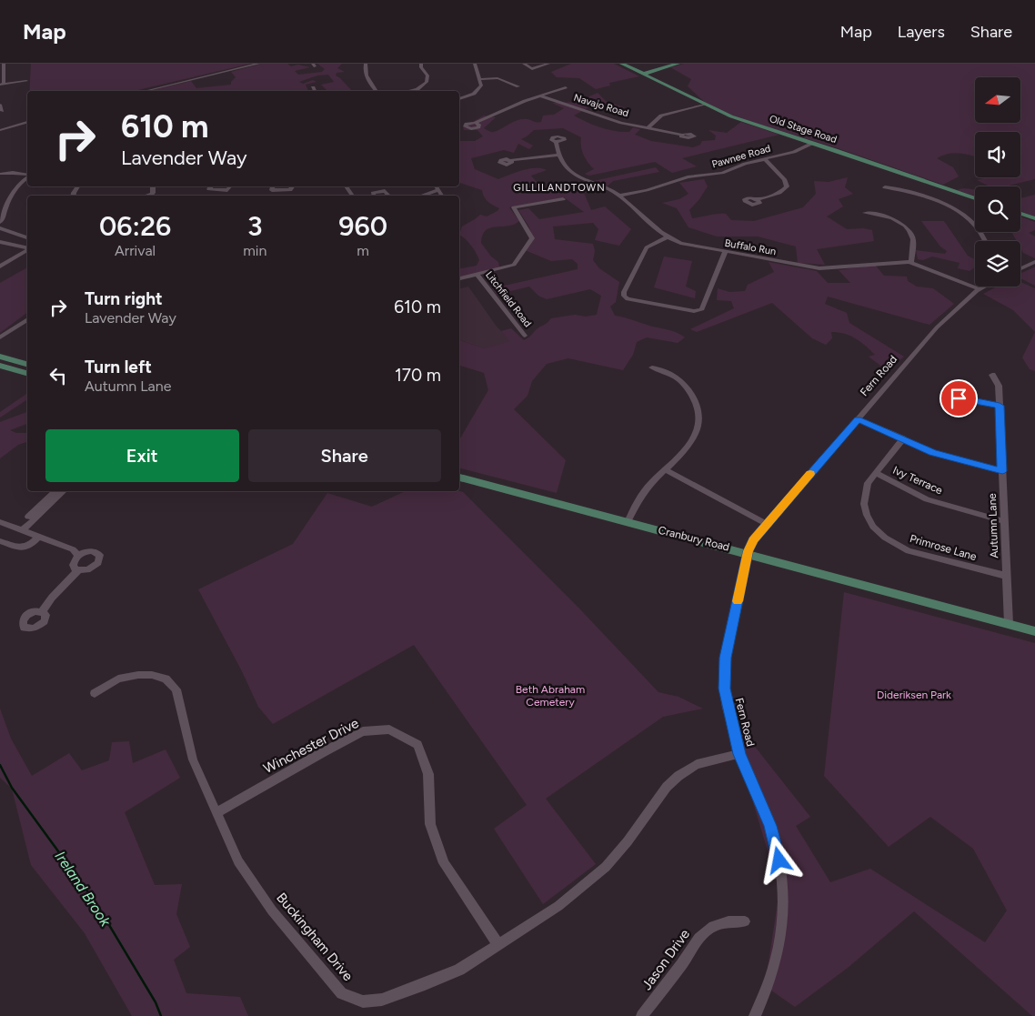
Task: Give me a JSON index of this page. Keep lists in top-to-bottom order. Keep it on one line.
{"streets":{"main road":["Old Stage Road","Cranbury Road"],"street":["Navajo Road","Pawnee Road","Buffalo Run","Litchfield Road","Fern Road","Ivy Terrace","Autumn Lane","Primrose Lane","Winchester Drive","Buckingham Drive","Jason Drive"]},"crossings":[["Old Stage Road","Pawnee Road"],["Pawnee Road","Buffalo Run"],["Buffalo Run","Fern Road"],["Fern Road","Cranbury Road"],["Fern Road","Buckingham Drive"],["Ivy Terrace","Autumn Lane"],["Ivy Terrace","Primrose Lane"],["Autumn Lane","Cranbury Road"],["Autumn Lane","Primrose Lane"],["Winchester Drive","Buckingham Drive"]],"districts":["GILLILANDTOWN"],"water":["Ireland Brook"],"parks":["Beth Abraham Cemetery","Dideriksen Park"],"north":"left","page":{"header":"Map","nav":["Map","Layers","Share"],"turn":["610 m","Lavender Way"],"eta":["06:26","Arrival","3","min","960","m"],"list":[{"name":"Turn right","note":"Lavender Way","value":"610 m"},{"name":"Turn left","note":"Autumn Lane","value":"170 m"}],"buttons":["Exit","Share"]}}
